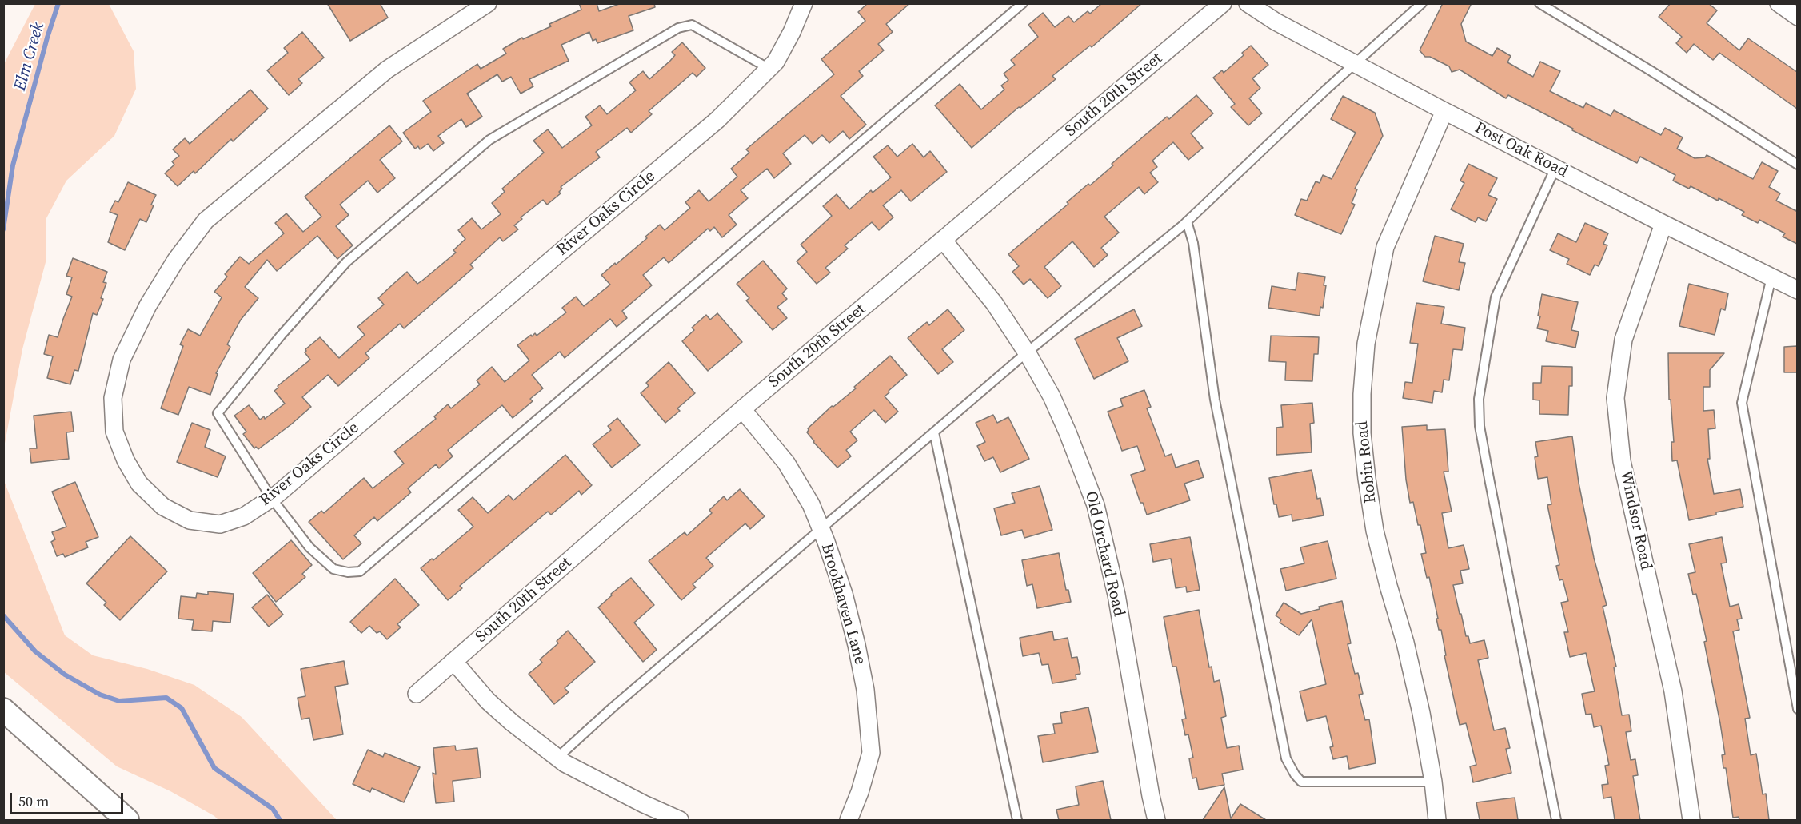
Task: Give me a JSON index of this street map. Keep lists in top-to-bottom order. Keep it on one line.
{"streets":{"street":["South 20th Street","Post Oak Road","River Oaks Circle","Robin Road","Windsor Road","Old Orchard Road","Brookhaven Lane"]},"crossings":[["South 20th Street","Old Orchard Road"],["South 20th Street","Brookhaven Lane"],["Post Oak Road","Robin Road"],["Post Oak Road","Windsor Road"]],"water":["Elm Creek"],"scale_bar":"50 m"}
